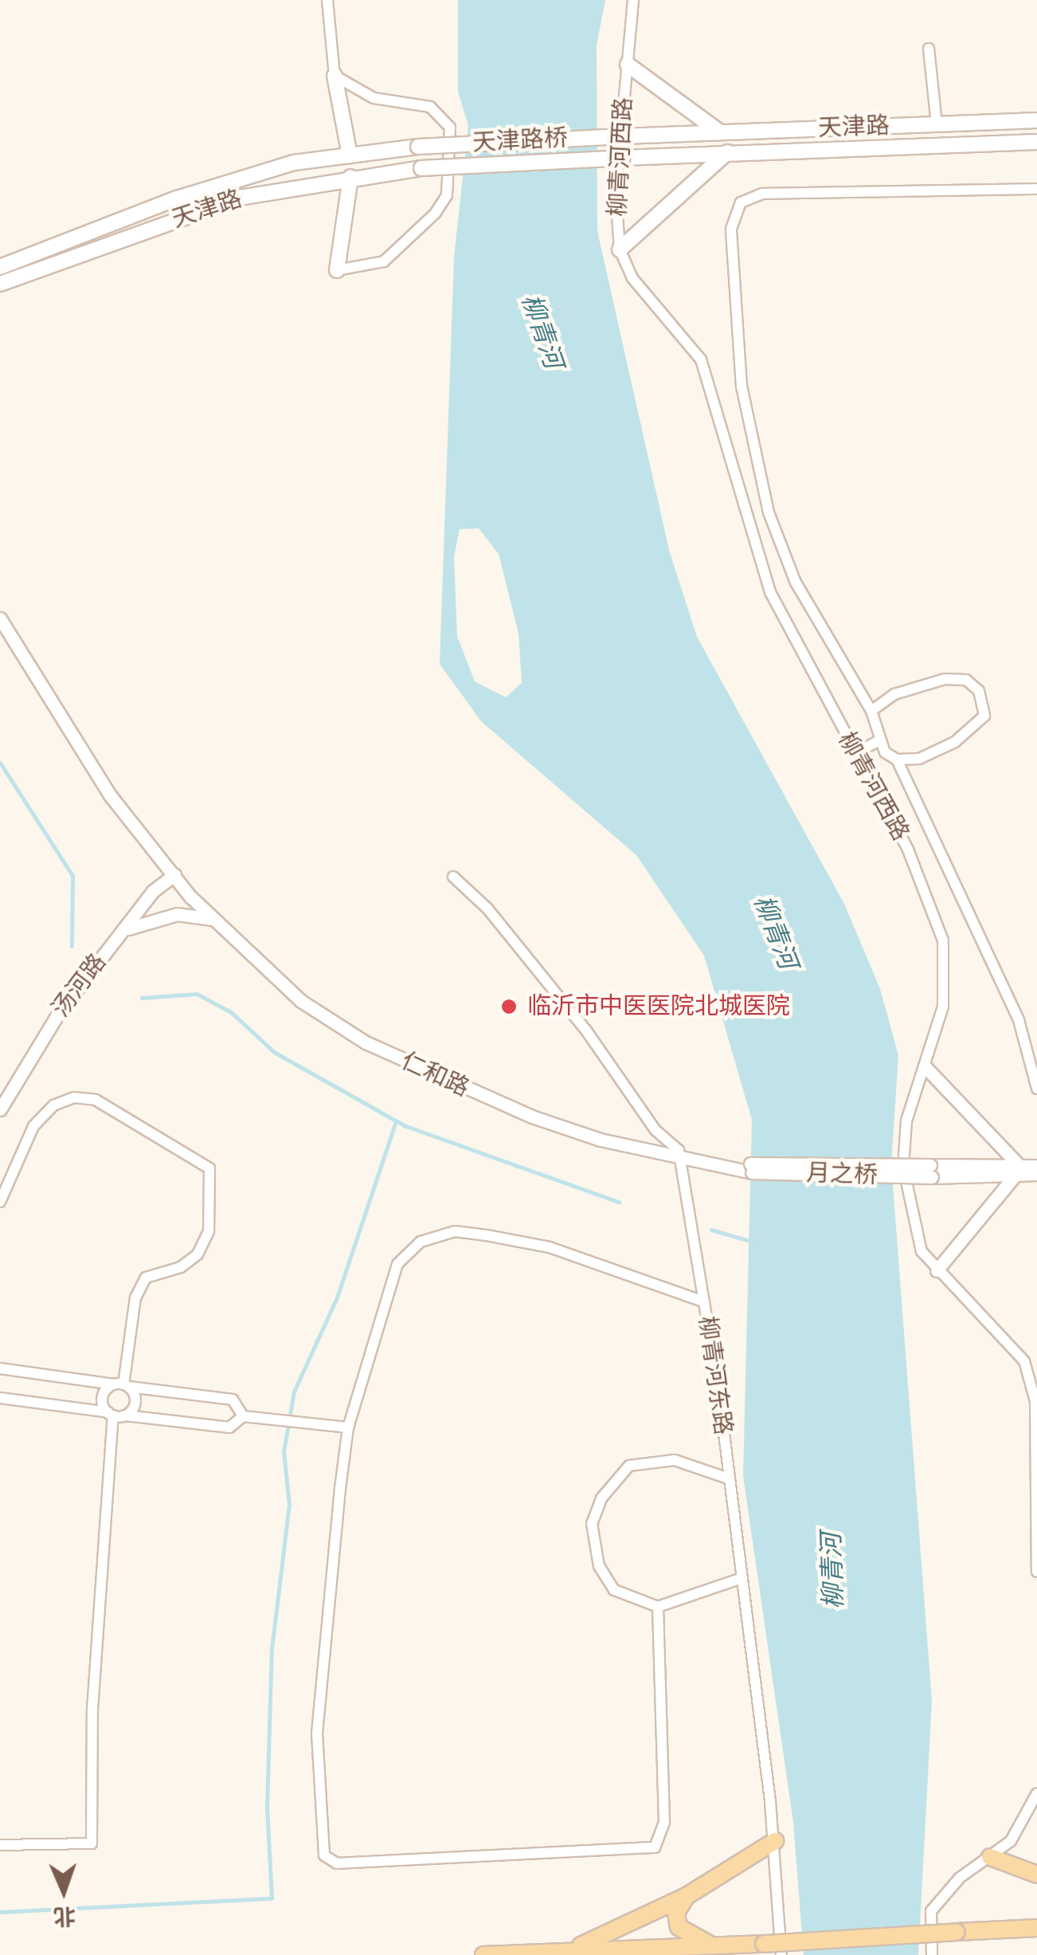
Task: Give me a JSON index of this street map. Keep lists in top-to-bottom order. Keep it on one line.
{"streets":{"main road":["天津路","天津路桥"],"street":["柳青河西路","汤河路","仁和路","月之桥","柳青河东路"]},"crossings":[["天津路","天津路桥"],["汤河路","仁和路"],["仁和路","月之桥"],["仁和路","柳青河东路"]],"water":["柳青河"],"places":["临沂市中医医院北城医院"],"north":"bottom"}
